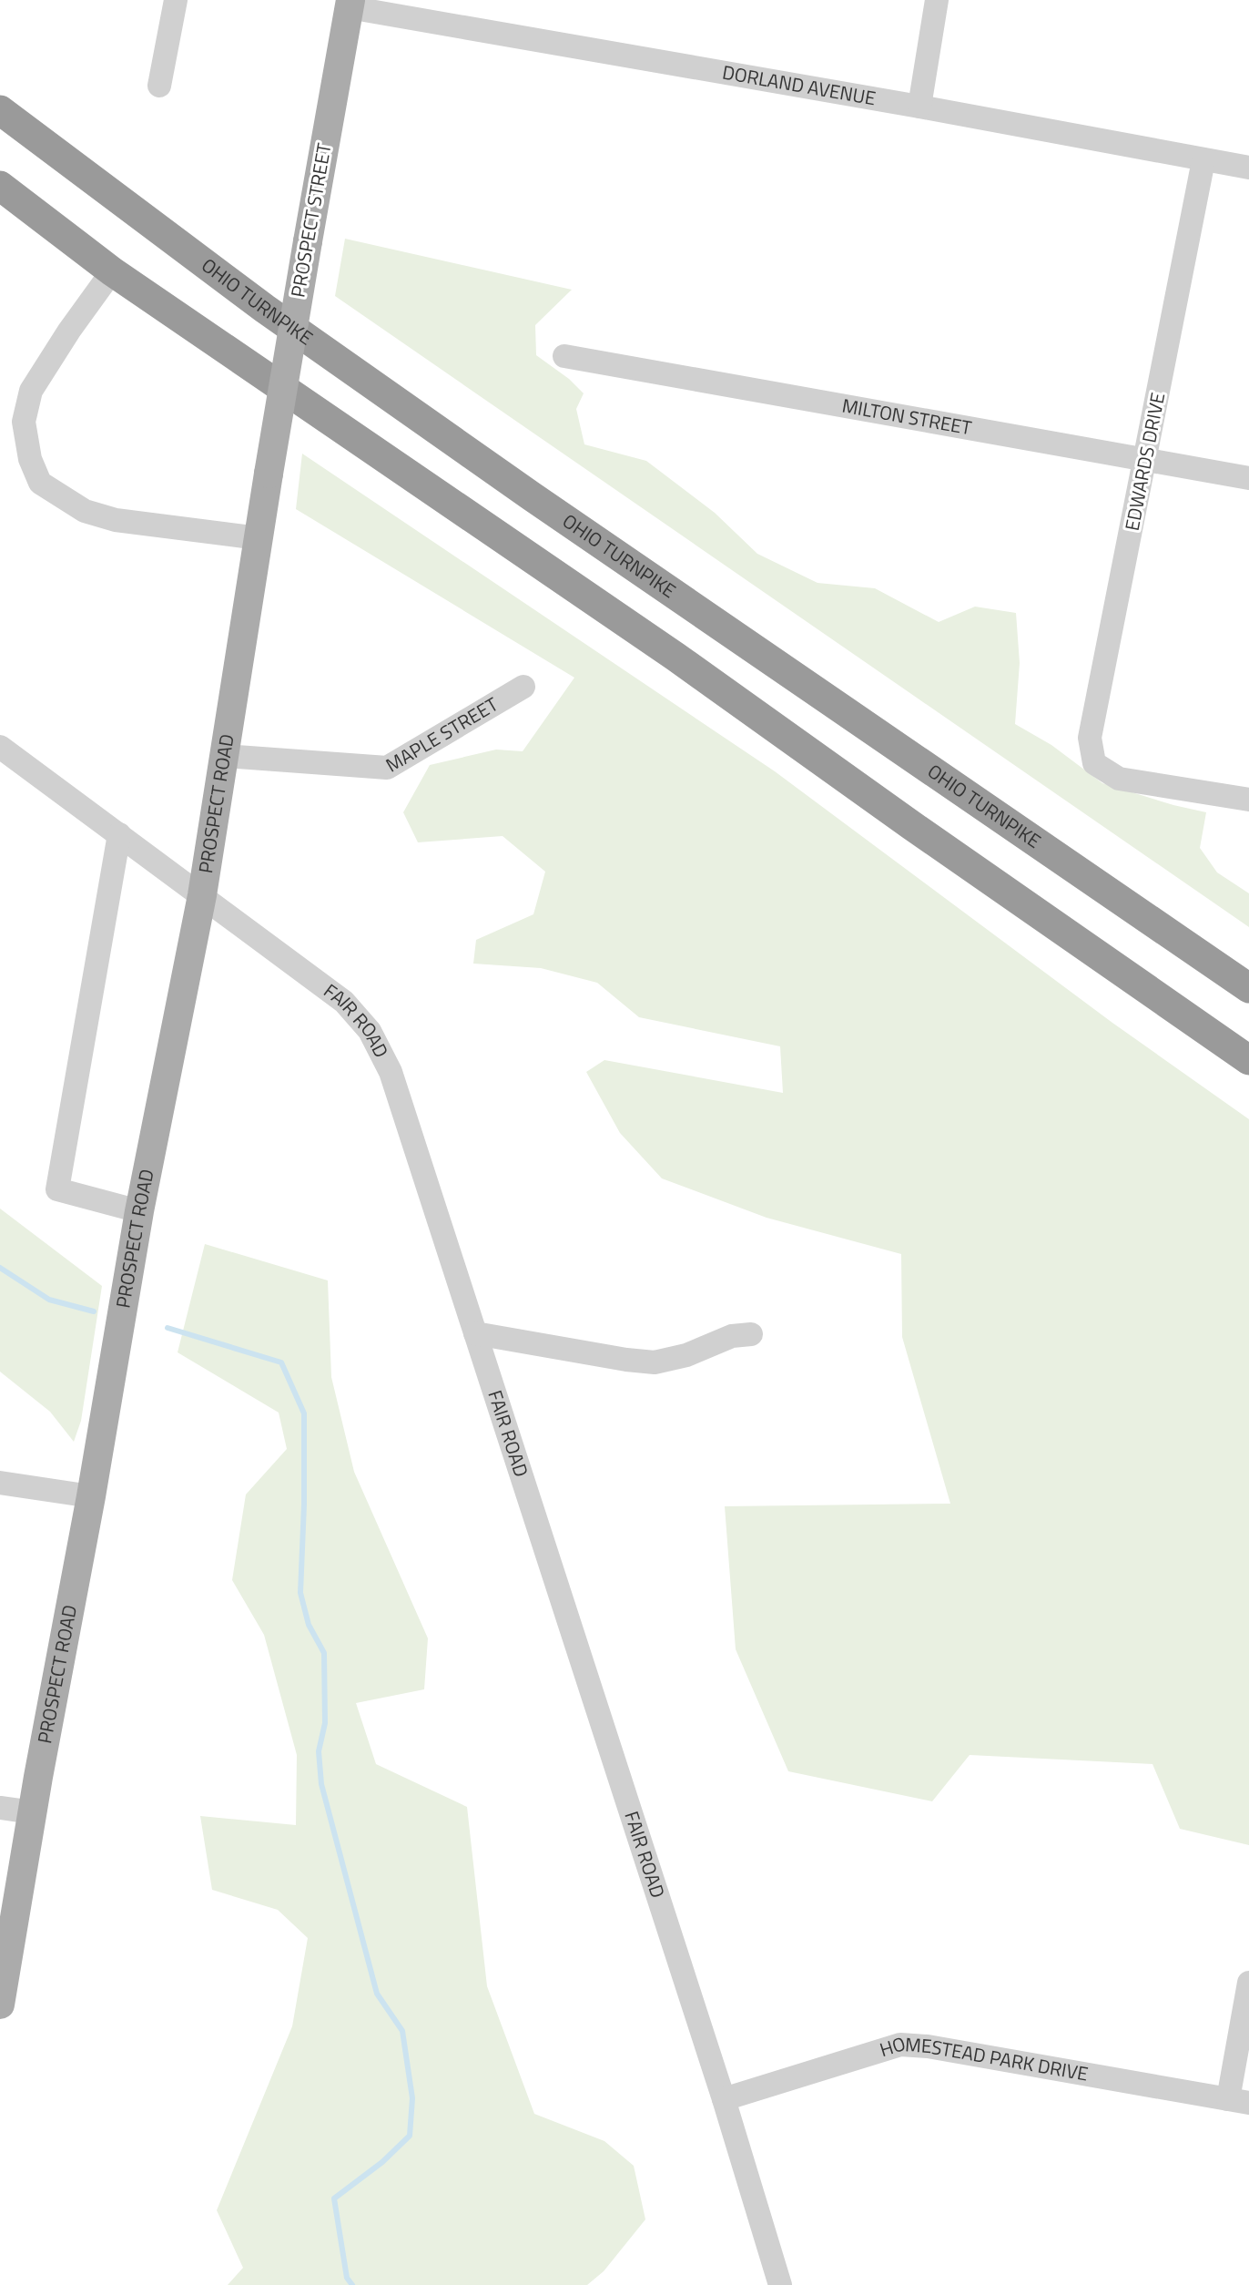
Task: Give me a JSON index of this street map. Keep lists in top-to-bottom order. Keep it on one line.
{"streets":{"highway":["OHIO TURNPIKE"],"main road":["PROSPECT STREET","PROSPECT ROAD"],"street":["DORLAND AVENUE","MILTON STREET","EDWARDS DRIVE","MAPLE STREET","FAIR ROAD","HOMESTEAD PARK DRIVE"]},"crossings":[["DORLAND AVENUE","PROSPECT STREET"],["DORLAND AVENUE","EDWARDS DRIVE"],["PROSPECT STREET","PROSPECT ROAD"],["MILTON STREET","EDWARDS DRIVE"],["MAPLE STREET","PROSPECT ROAD"],["PROSPECT ROAD","FAIR ROAD"],["FAIR ROAD","HOMESTEAD PARK DRIVE"]]}
